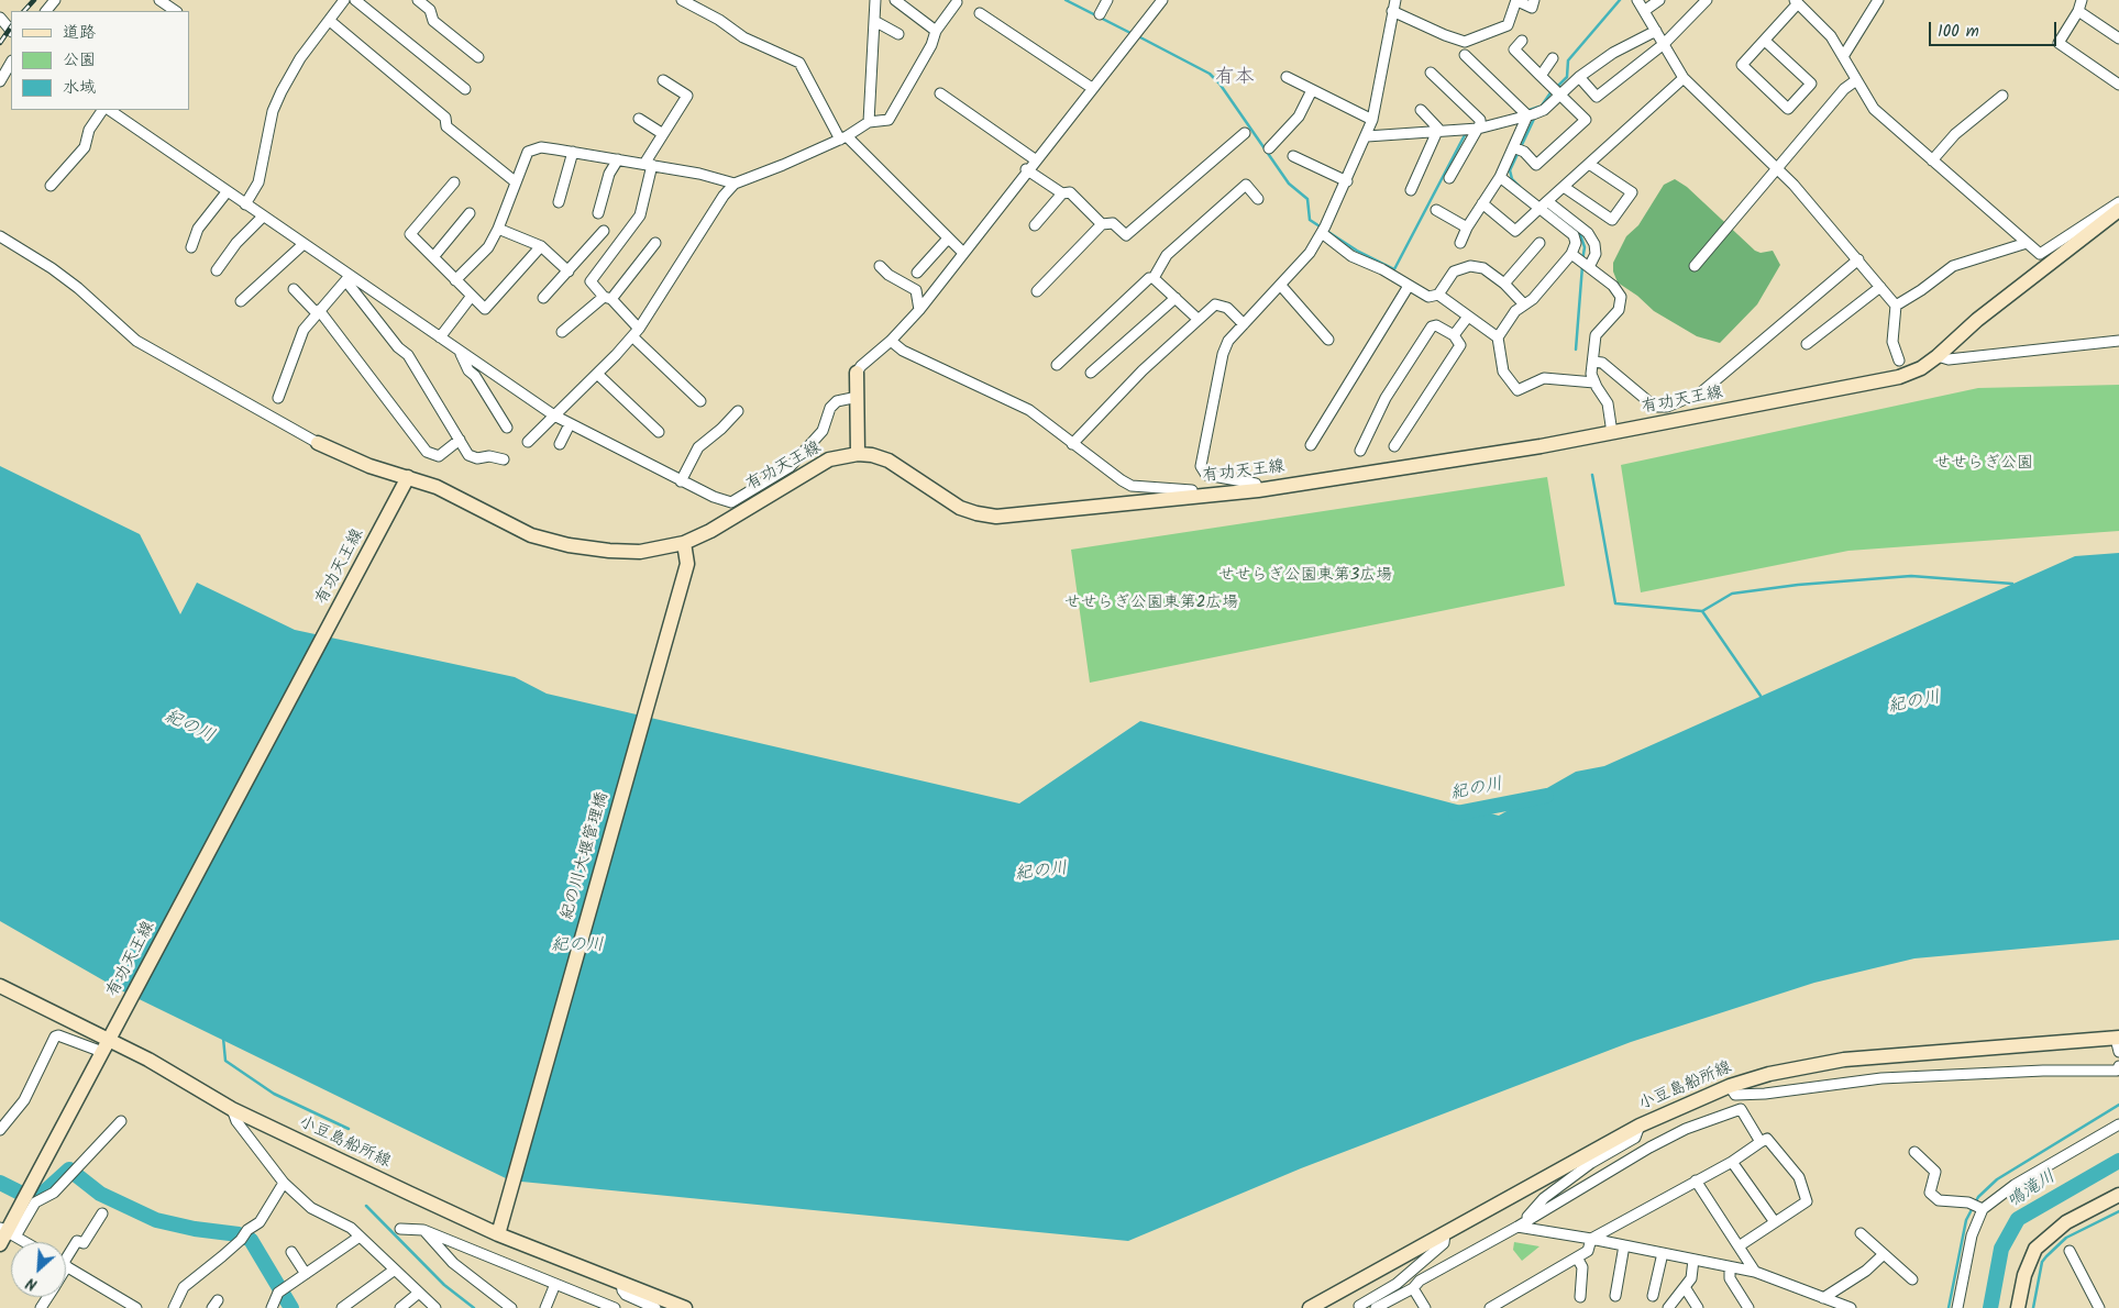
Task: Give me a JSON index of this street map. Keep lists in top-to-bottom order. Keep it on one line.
{"streets":{"main road":["有功天王線","紀の川大堰管理橋","小豆島船所線"]},"crossings":[["有功天王線","紀の川大堰管理橋"],["有功天王線","小豆島船所線"],["紀の川大堰管理橋","小豆島船所線"]],"districts":["有本"],"water":["紀の川","鳴滝川"],"parks":["せせらぎ公園","せせらぎ公園東第3広場","せせらぎ公園東第2広場"],"legend":["道路","公園","水域"],"scale_bar":"100 m","north":"bottom left"}
